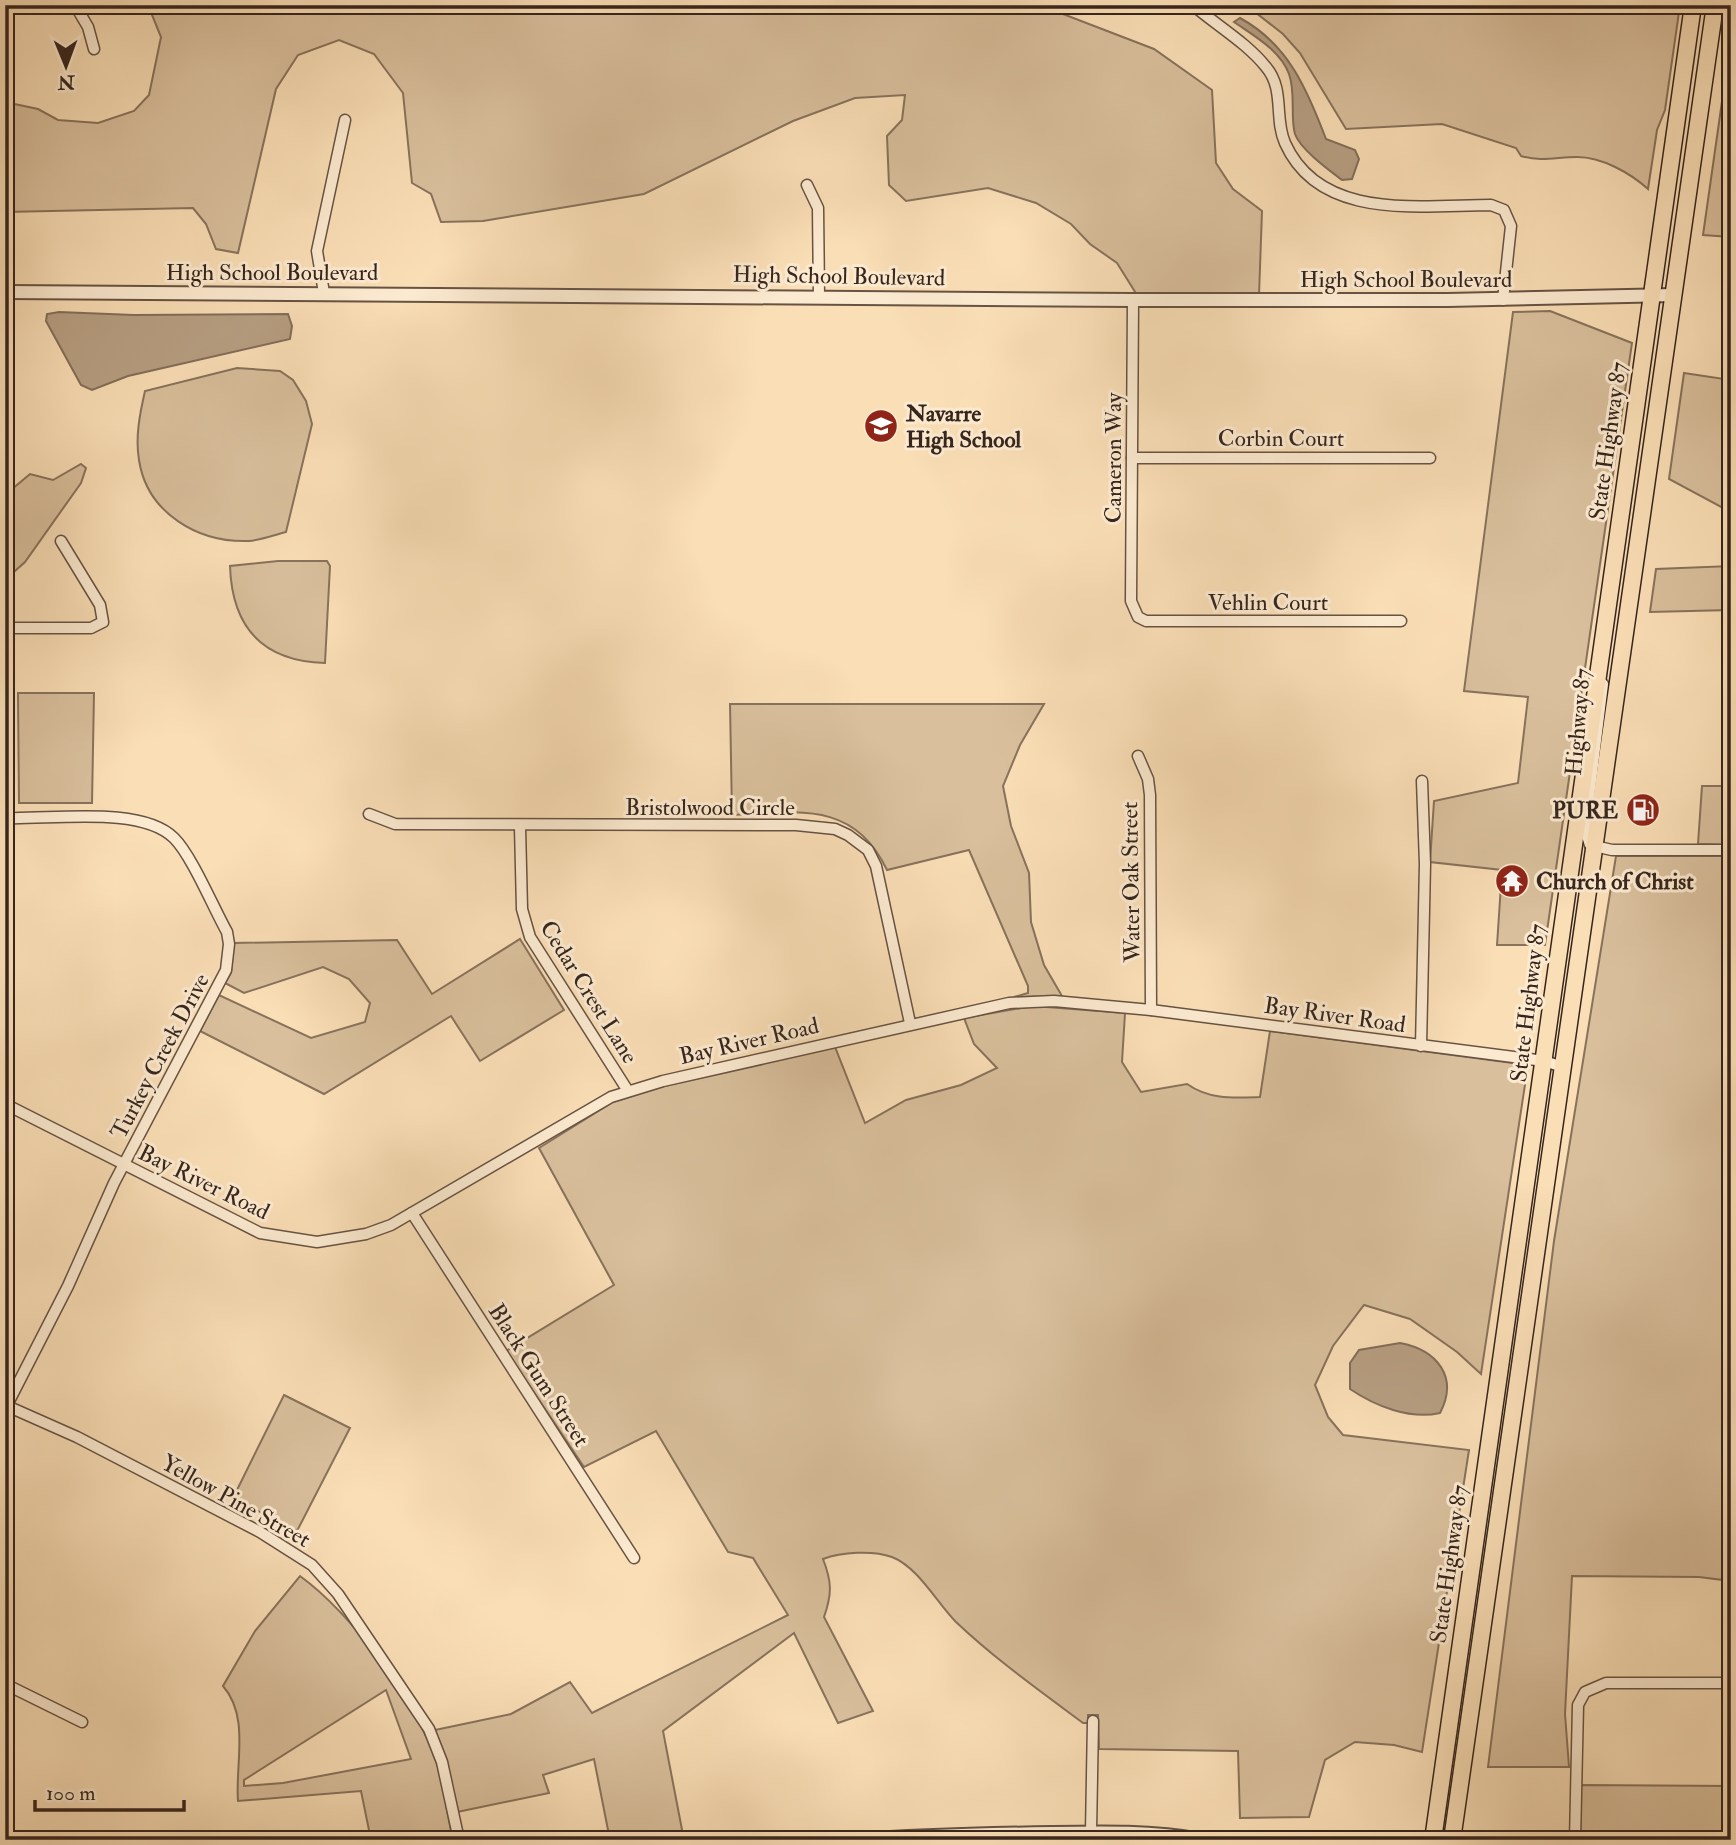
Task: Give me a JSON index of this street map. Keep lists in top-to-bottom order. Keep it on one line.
{"streets":{"highway":["State Highway 87"],"street":["High School Boulevard","Corbin Court","Cameron Way","Vehlin Court","Highway 87","Bristolwood Circle","Water Oak Street","Cedar Crest Lane","Bay River Road","Turkey Creek Drive","Black Gum Street","Yellow Pine Street"]},"crossings":[["High School Boulevard","State Highway 87"],["High School Boulevard","Cameron Way"],["Corbin Court","Cameron Way"],["State Highway 87","Highway 87"],["State Highway 87","Bay River Road"],["Cameron Way","Vehlin Court"],["Bristolwood Circle","Cedar Crest Lane"],["Bristolwood Circle","Bay River Road"],["Water Oak Street","Bay River Road"],["Cedar Crest Lane","Bay River Road"],["Bay River Road","Turkey Creek Drive"],["Bay River Road","Black Gum Street"],["Turkey Creek Drive","Yellow Pine Street"]],"places":{"school or university":["Navarre High School"],"fuel station":["PURE"],"temple":["Church of Christ"]},"scale_bar":"100 m","north":"bottom"}
